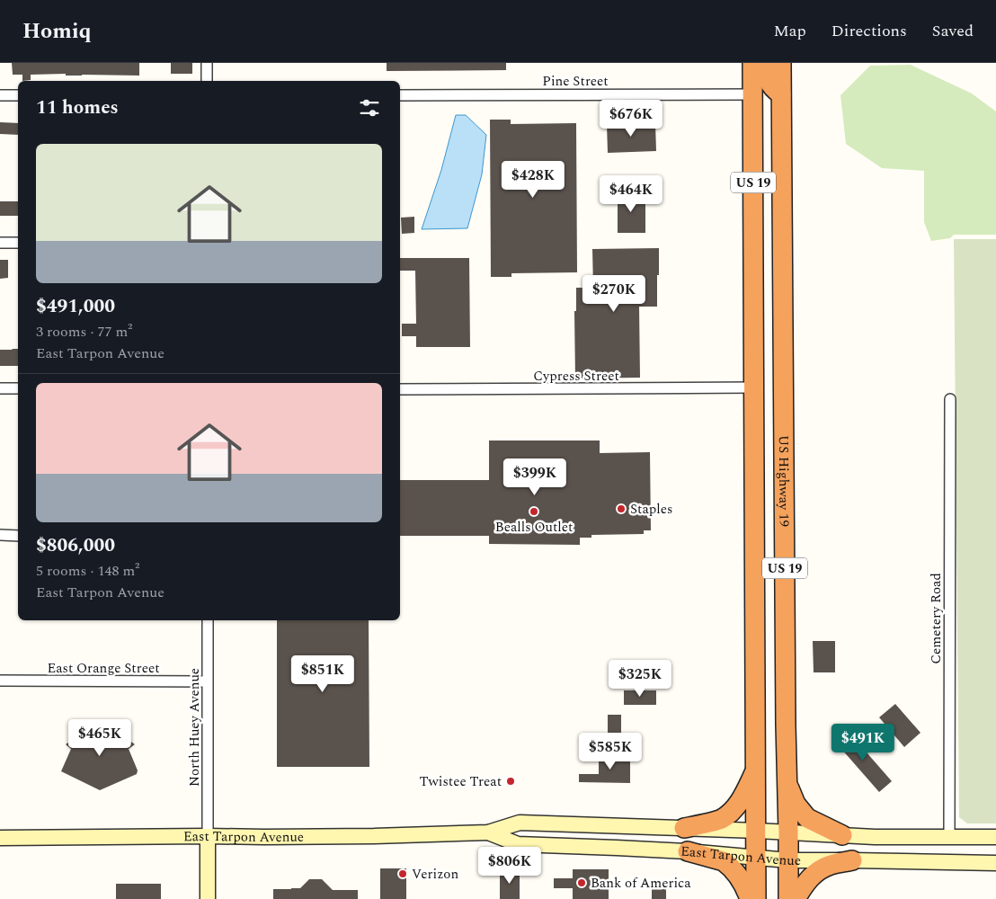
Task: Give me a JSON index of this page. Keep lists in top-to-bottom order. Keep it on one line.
{"streets":{"highway":["US 19","US Highway 19"],"main road":["East Tarpon Avenue"],"street":["Pine Street","Cypress Street","Cemetery Road","East Orange Street","North Huey Avenue"]},"crossings":[["Pine Street","US 19"],["US 19","Cypress Street"],["US 19","East Tarpon Avenue"],["US Highway 19","East Tarpon Avenue"],["Cemetery Road","East Tarpon Avenue"],["East Orange Street","North Huey Avenue"],["North Huey Avenue","East Tarpon Avenue"]],"places":["Staples","Bealls Outlet","Twistee Treat","Verizon","Bank of America"],"page":{"header":"Homiq","nav":["Map","Directions","Saved"],"heading":"11 homes","price":["$676K","$428K","$464K","$270K","$399K","$851K","$325K","$465K","$491K","$585K","$806K"],"list":[{"name":"$491,000","note":"3 rooms · 77 m² · East Tarpon Avenue"},{"name":"$806,000","note":"5 rooms · 148 m² · East Tarpon Avenue"}]}}
